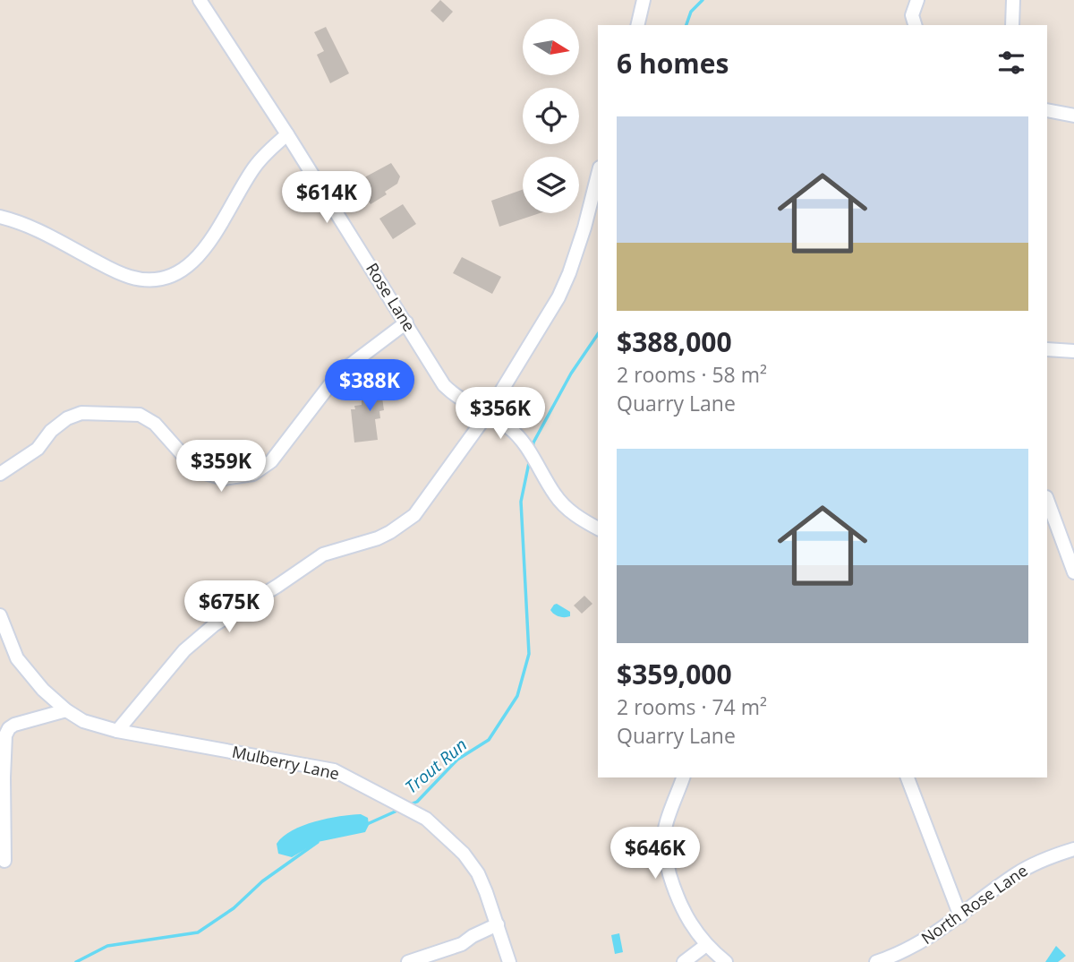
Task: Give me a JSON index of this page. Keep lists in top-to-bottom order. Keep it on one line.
{"streets":{"street":["Rose Lane","Mulberry Lane","North Rose Lane"]},"water":["Trout Run"],"north":"right","page":{"heading":"6 homes","list":[{"name":"$388,000","note":"2 rooms · 58 m² · Quarry Lane"},{"name":"$359,000","note":"2 rooms · 74 m² · Quarry Lane"}],"price":["$614K","$388K","$356K","$359K","$675K","$646K"]}}
